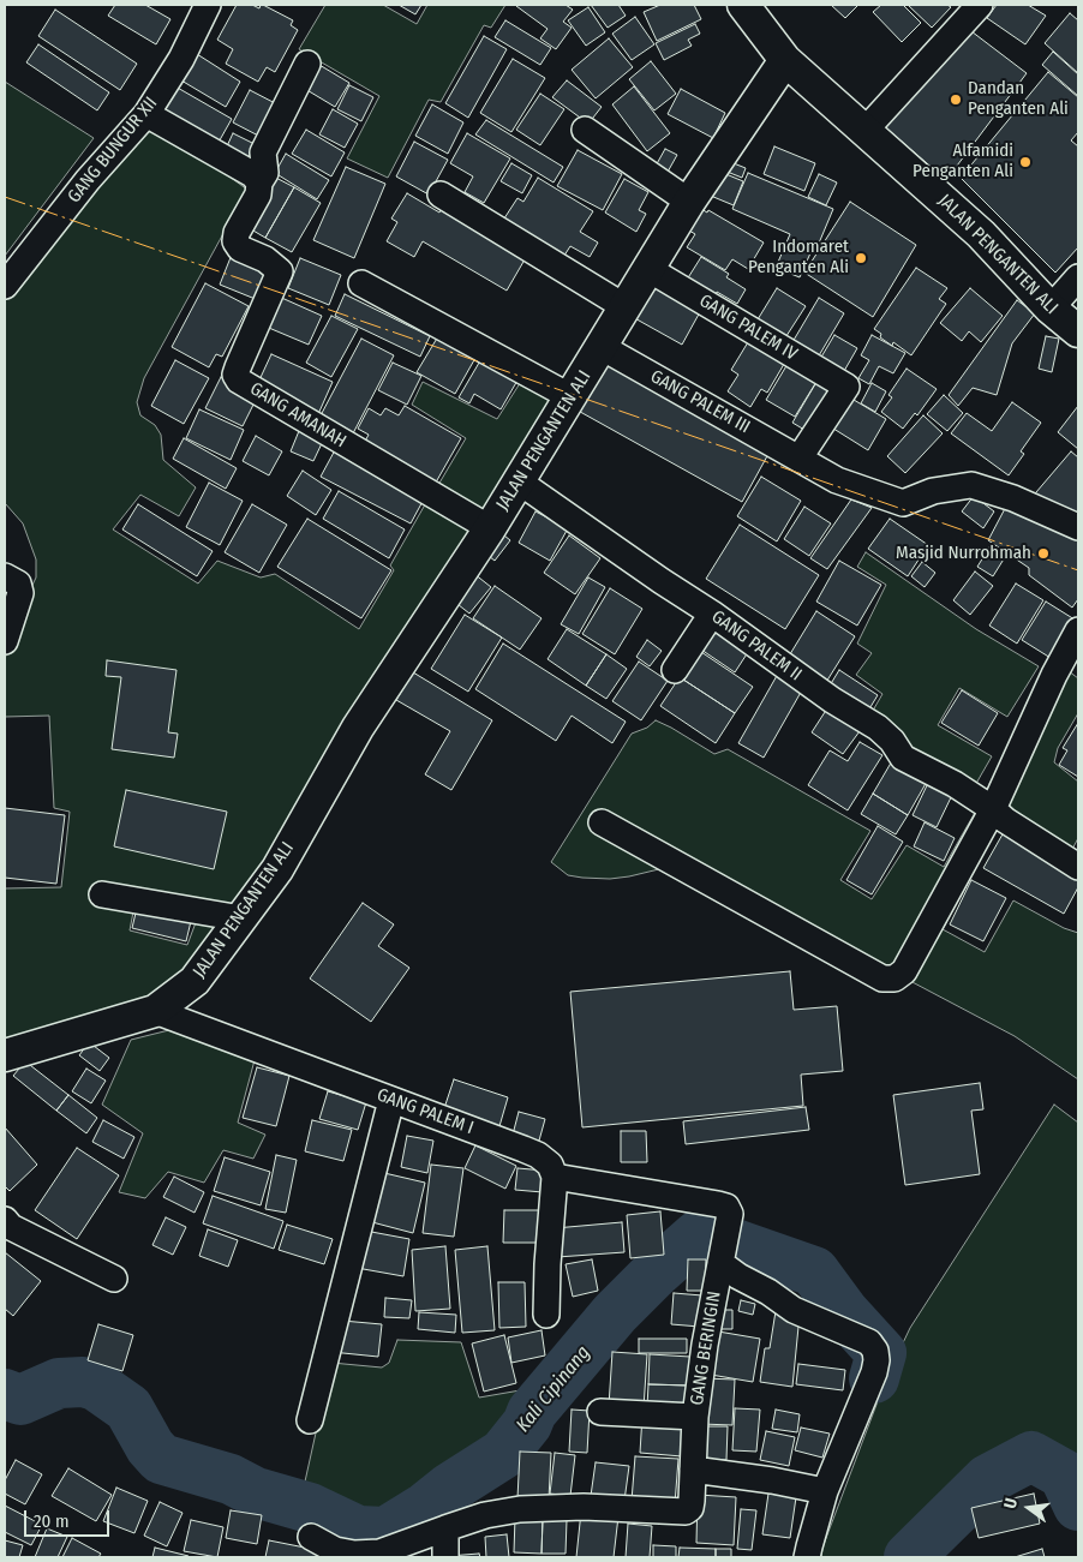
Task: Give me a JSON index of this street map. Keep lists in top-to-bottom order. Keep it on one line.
{"streets":{"street":["GANG BUNGUR XII","JALAN PENGANTEN ALI","GANG PALEM IV","GANG PALEM III","GANG AMANAH","GANG PALEM II","GANG PALEM I","GANG BERINGIN"]},"crossings":[["JALAN PENGANTEN ALI","GANG PALEM IV"],["JALAN PENGANTEN ALI","GANG PALEM III"],["JALAN PENGANTEN ALI","GANG AMANAH"],["JALAN PENGANTEN ALI","GANG PALEM II"],["JALAN PENGANTEN ALI","GANG PALEM I"],["GANG PALEM IV","GANG PALEM III"],["GANG PALEM I","GANG BERINGIN"]],"water":["Kali Cipinang"],"places":["Dandan Penganten Ali","Alfamidi Penganten Ali","Indomaret Penganten Ali","Masjid Nurrohmah"],"scale_bar":"20 m","north":"left"}
